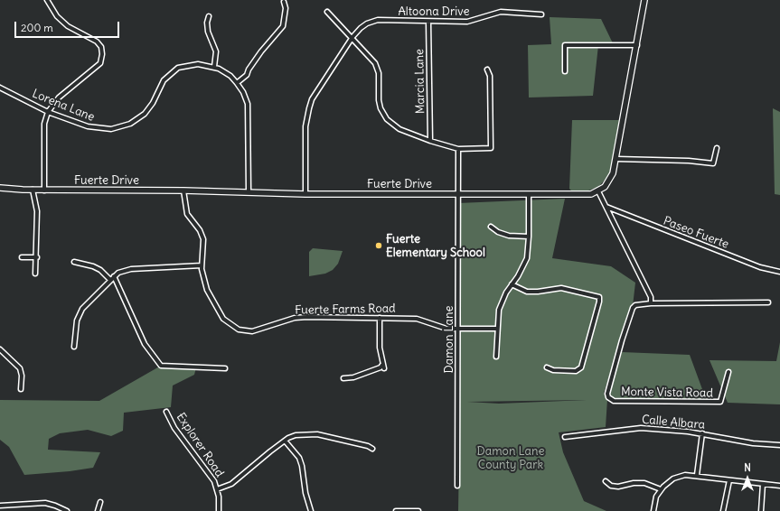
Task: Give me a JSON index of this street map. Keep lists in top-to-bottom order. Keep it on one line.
{"streets":{"street":["Altoona Drive","Marcia Lane","Lorena Lane","Fuerte Drive","Paseo Fuerte","Fuerte Farms Road","Damon Lane","Monte Vista Road","Calle Albara","Explorer Road"]},"crossings":[["Altoona Drive","Marcia Lane"],["Altoona Drive","Fuerte Drive"],["Lorena Lane","Fuerte Drive"],["Fuerte Drive","Fuerte Farms Road"],["Fuerte Drive","Damon Lane"],["Fuerte Farms Road","Damon Lane"]],"parks":["Damon Lane County Park"],"places":["Fuerte Elementary School"],"scale_bar":"200 m","north":"top"}
